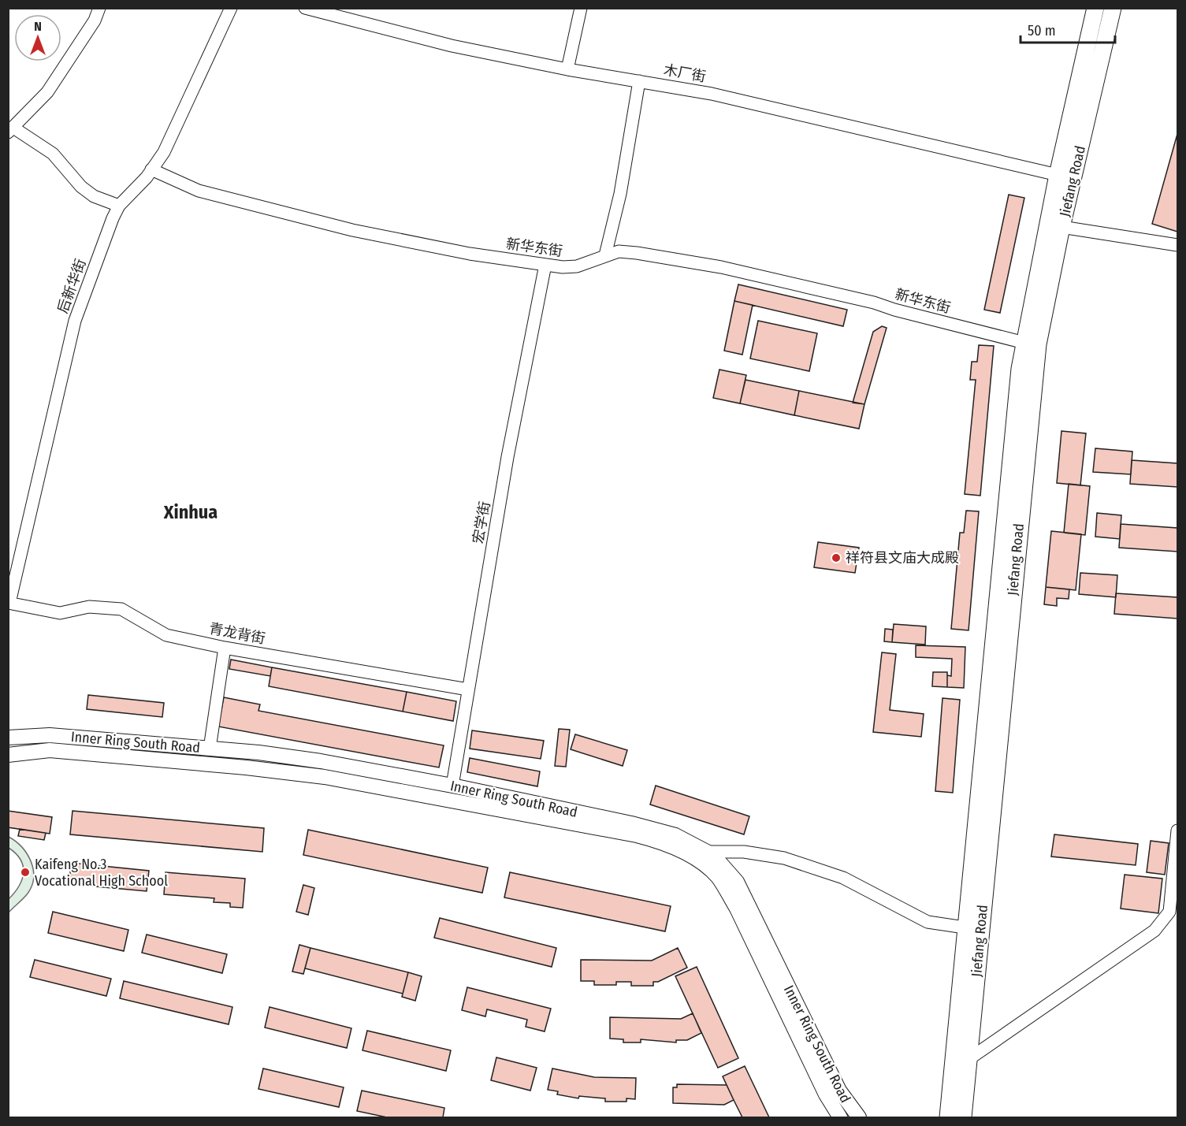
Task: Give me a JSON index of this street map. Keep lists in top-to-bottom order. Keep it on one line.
{"streets":{"main road":["Jiefang Road"],"street":["木厂街","新华东街","后新华街","宏学街","青龙背街","Inner Ring South Road"]},"crossings":[["木厂街","Jiefang Road"],["Jiefang Road","新华东街"],["新华东街","后新华街"],["新华东街","宏学街"],["后新华街","青龙背街"],["宏学街","青龙背街"],["宏学街","Inner Ring South Road"]],"districts":["Xinhua"],"places":["祥符县文庙大成殿","Kaifeng No.3 Vocational High School"],"scale_bar":"50 m","north":"top"}
